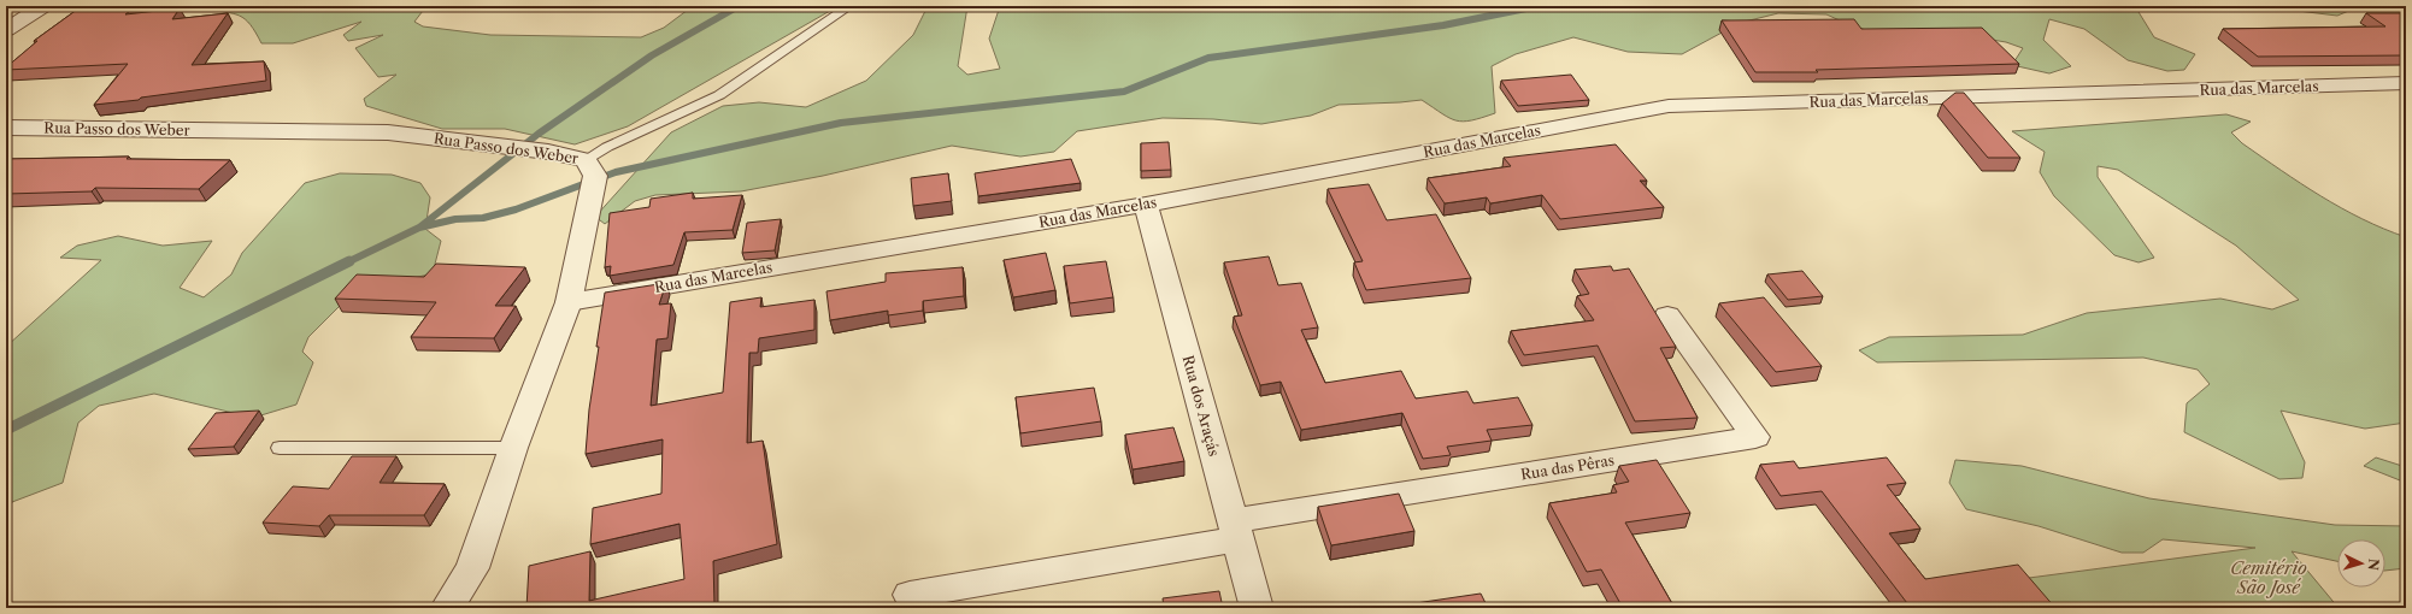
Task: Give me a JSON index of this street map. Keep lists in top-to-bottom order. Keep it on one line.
{"streets":{"street":["Rua das Marcelas","Rua Passo dos Weber","Rua dos Araçás","Rua das Pêras"]},"crossings":[["Rua das Marcelas","Rua Passo dos Weber"],["Rua das Marcelas","Rua dos Araçás"],["Rua dos Araçás","Rua das Pêras"]],"parks":["Cemitério São José"],"north":"right"}
